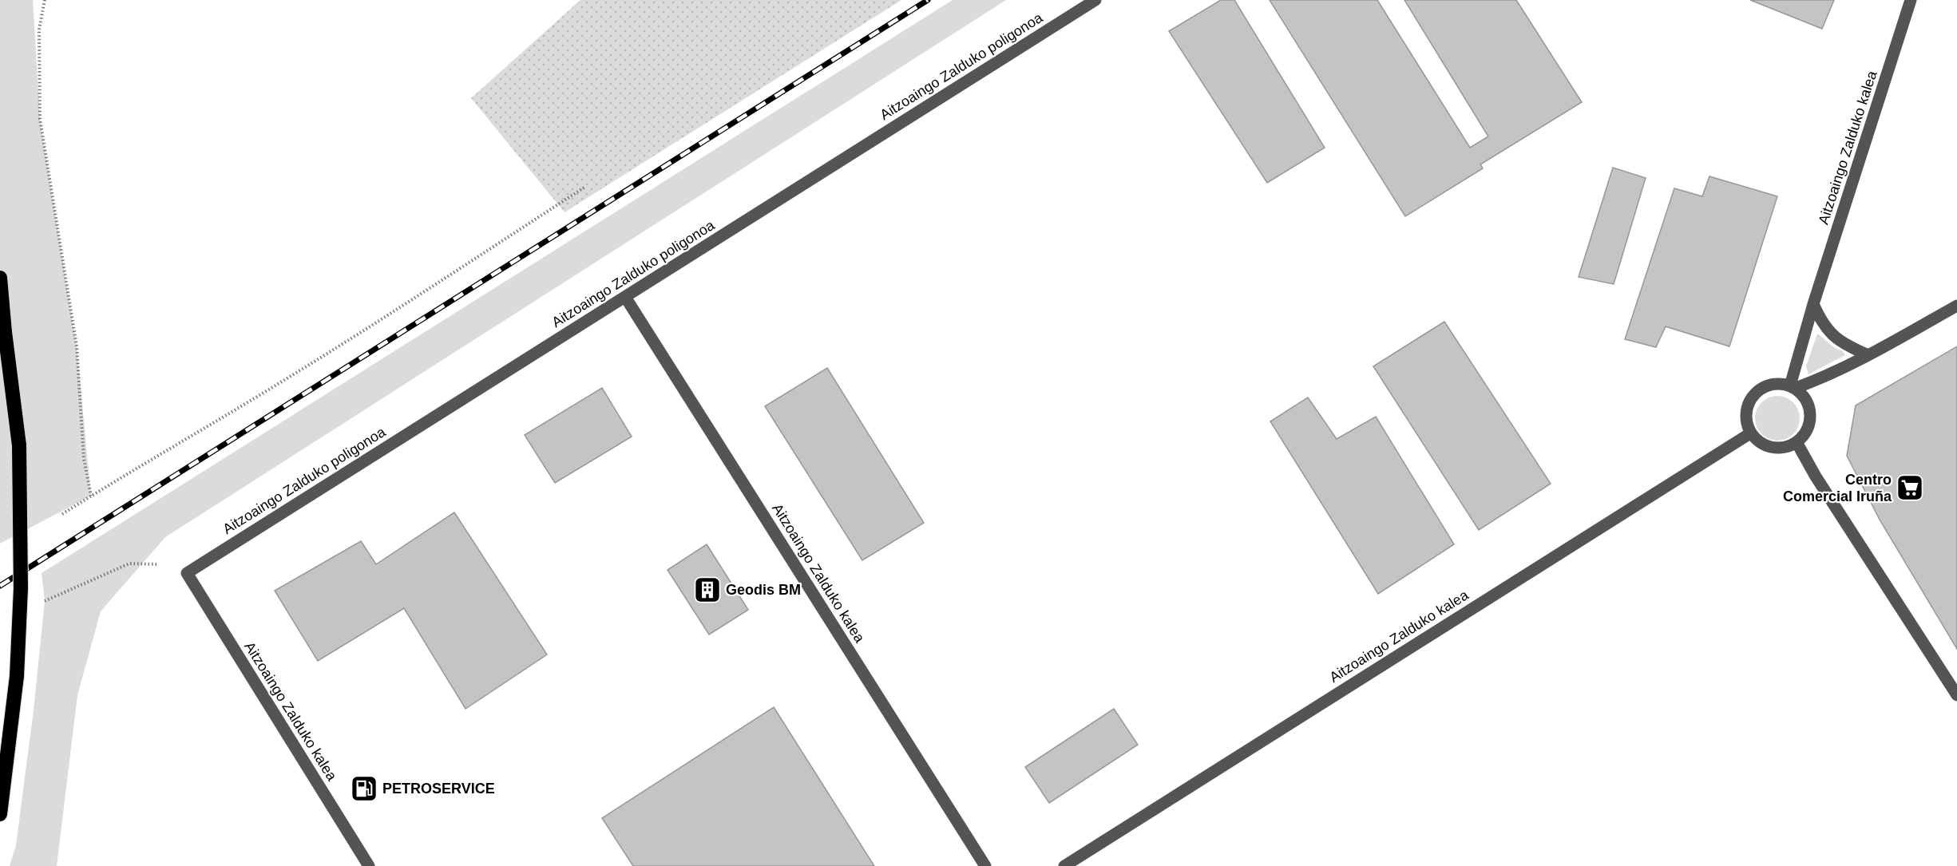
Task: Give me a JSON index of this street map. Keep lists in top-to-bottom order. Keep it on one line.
{"streets":{"street":["Aitzoaingo Zalduko poligonoa","Aitzoaingo Zalduko kalea"]},"crossings":[["Aitzoaingo Zalduko poligonoa","Aitzoaingo Zalduko kalea"]],"places":{"supermarket":["Centro Comercial Iruña"],"building":["Geodis BM"],"fuel station":["PETROSERVICE"]}}
